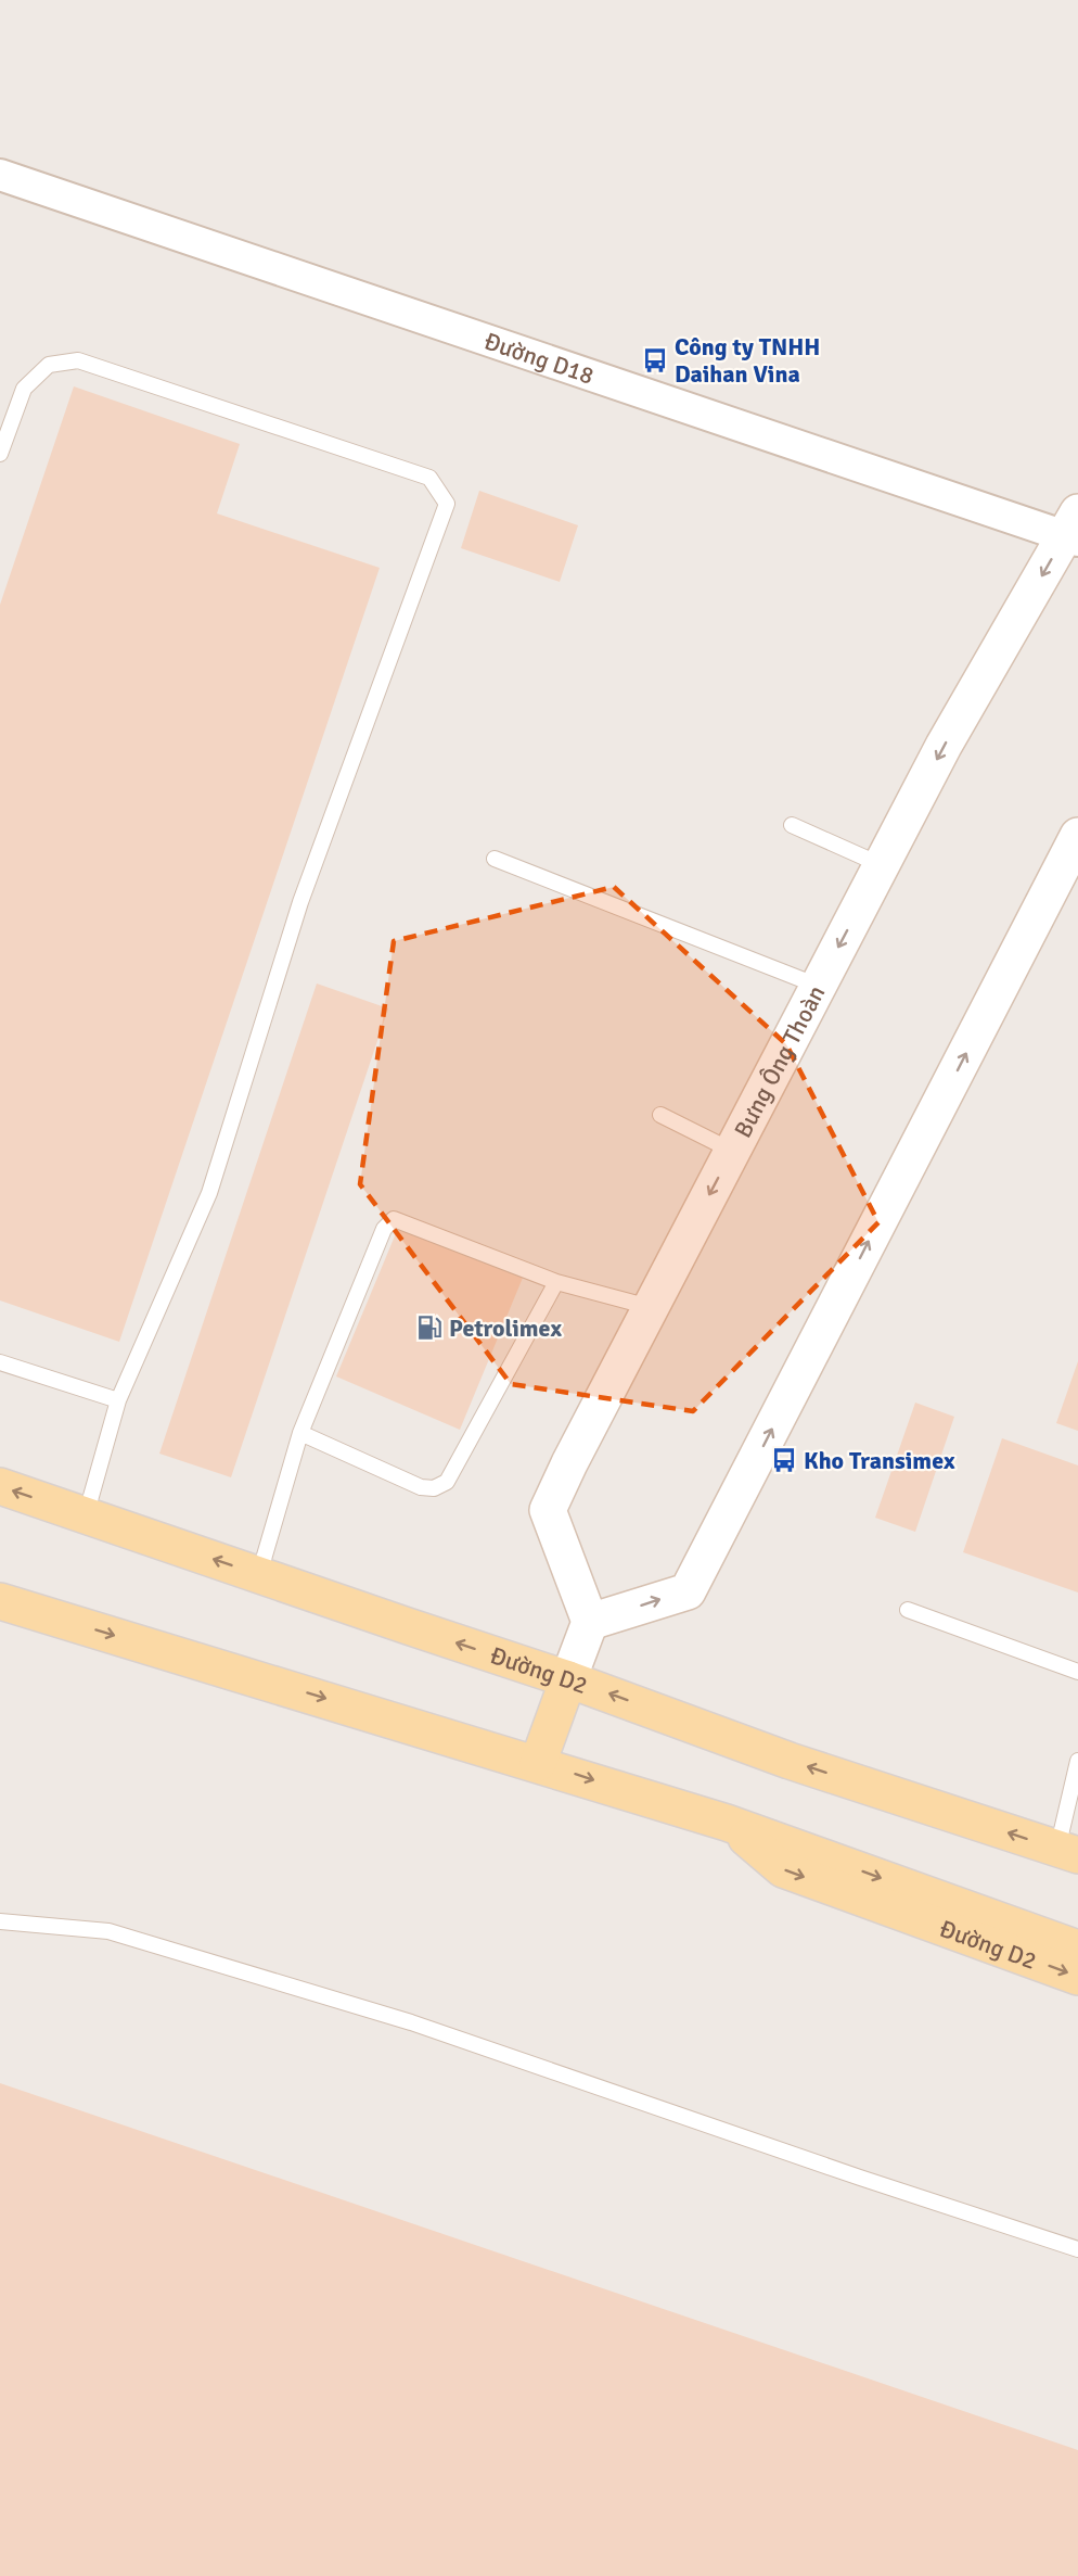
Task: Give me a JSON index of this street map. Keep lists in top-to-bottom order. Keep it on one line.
{"streets":{"main road":["Đường D2"],"street":["Đường D18","Bưng Ông Thoàn"]},"crossings":[["Đường D18","Bưng Ông Thoàn"]],"places":{"bus stop":["Công ty TNHH Daihan Vina","Kho Transimex"],"fuel station":["Petrolimex"]}}
